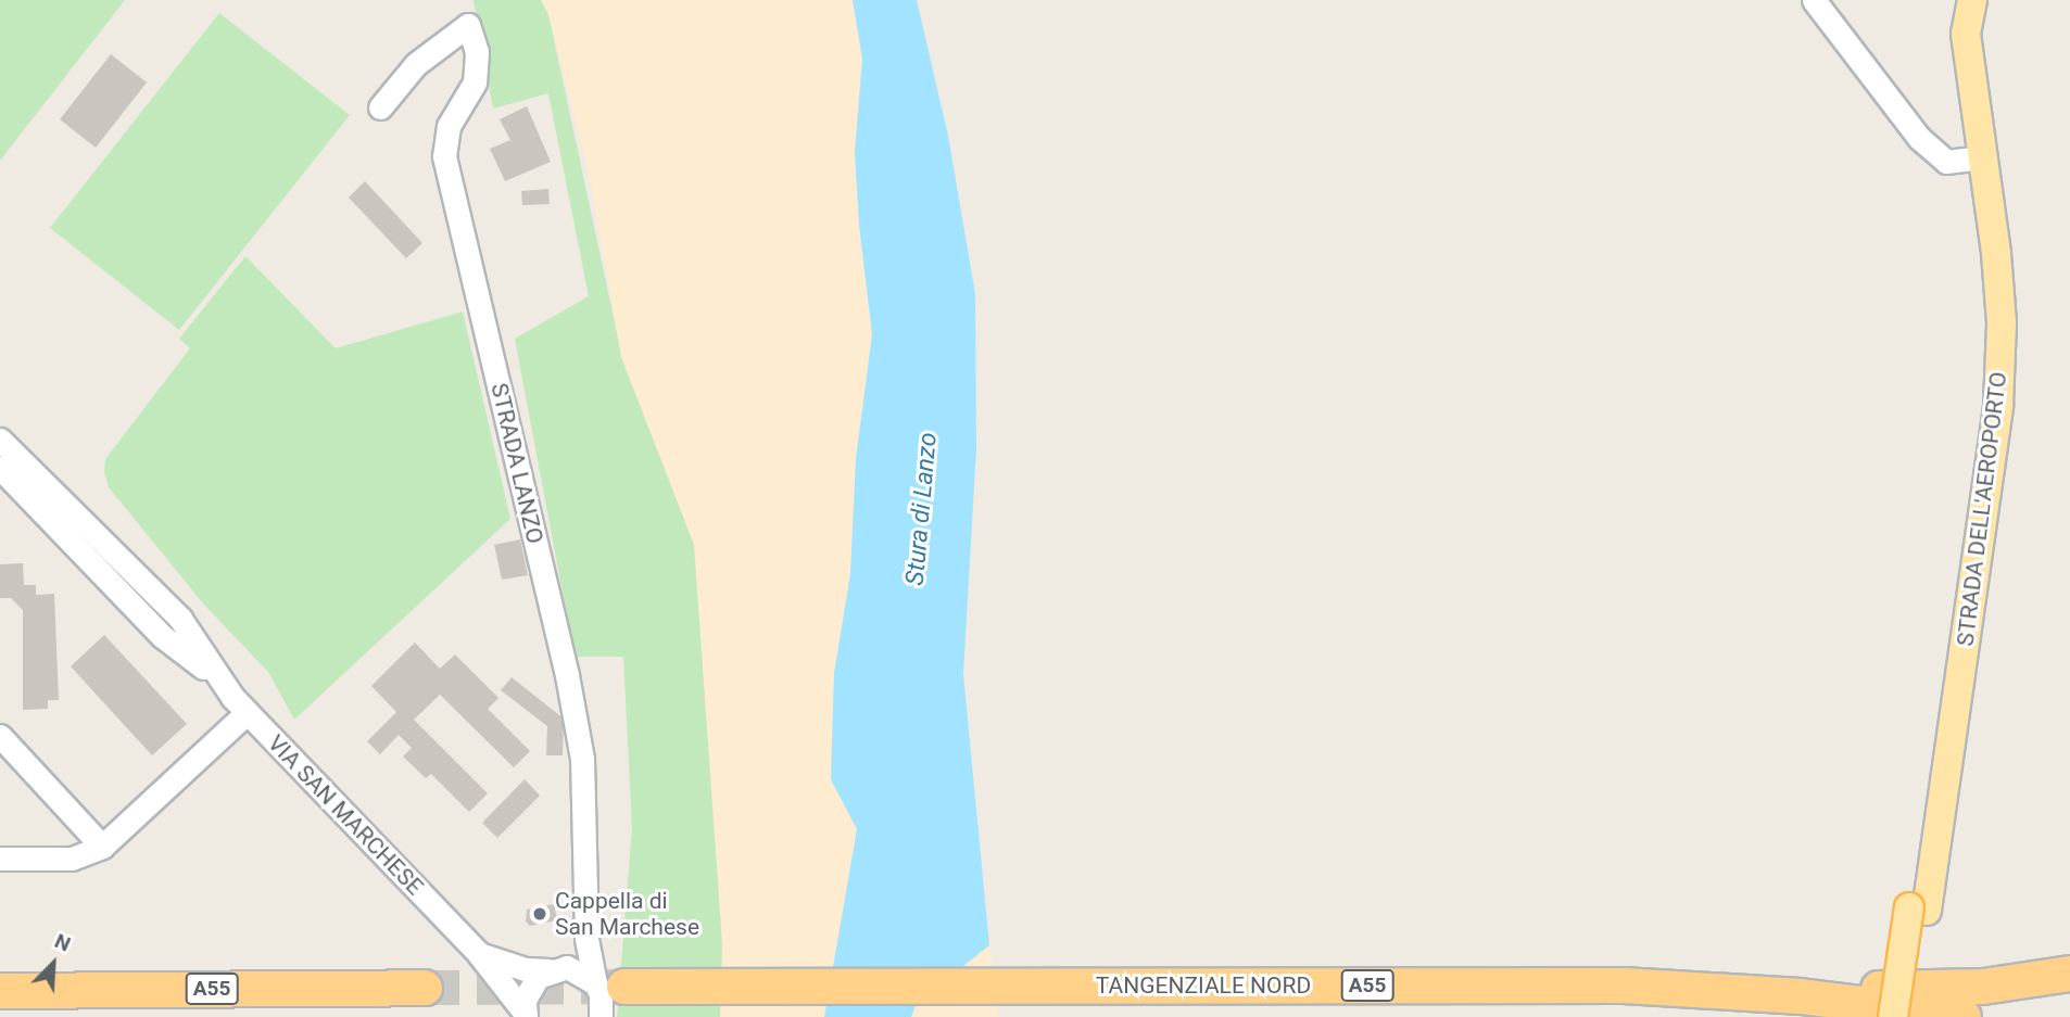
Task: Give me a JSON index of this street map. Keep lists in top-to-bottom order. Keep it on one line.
{"streets":{"highway":["TANGENZIALE NORD","A55"],"main road":["STRADA DELL'AEROPORTO"],"street":["STRADA LANZO","VIA SAN MARCHESE"]},"crossings":[["STRADA LANZO","VIA SAN MARCHESE"],["STRADA LANZO","TANGENZIALE NORD"]],"water":["Stura di Lanzo"],"places":["Cappella di San Marchese"],"north":"top right"}
